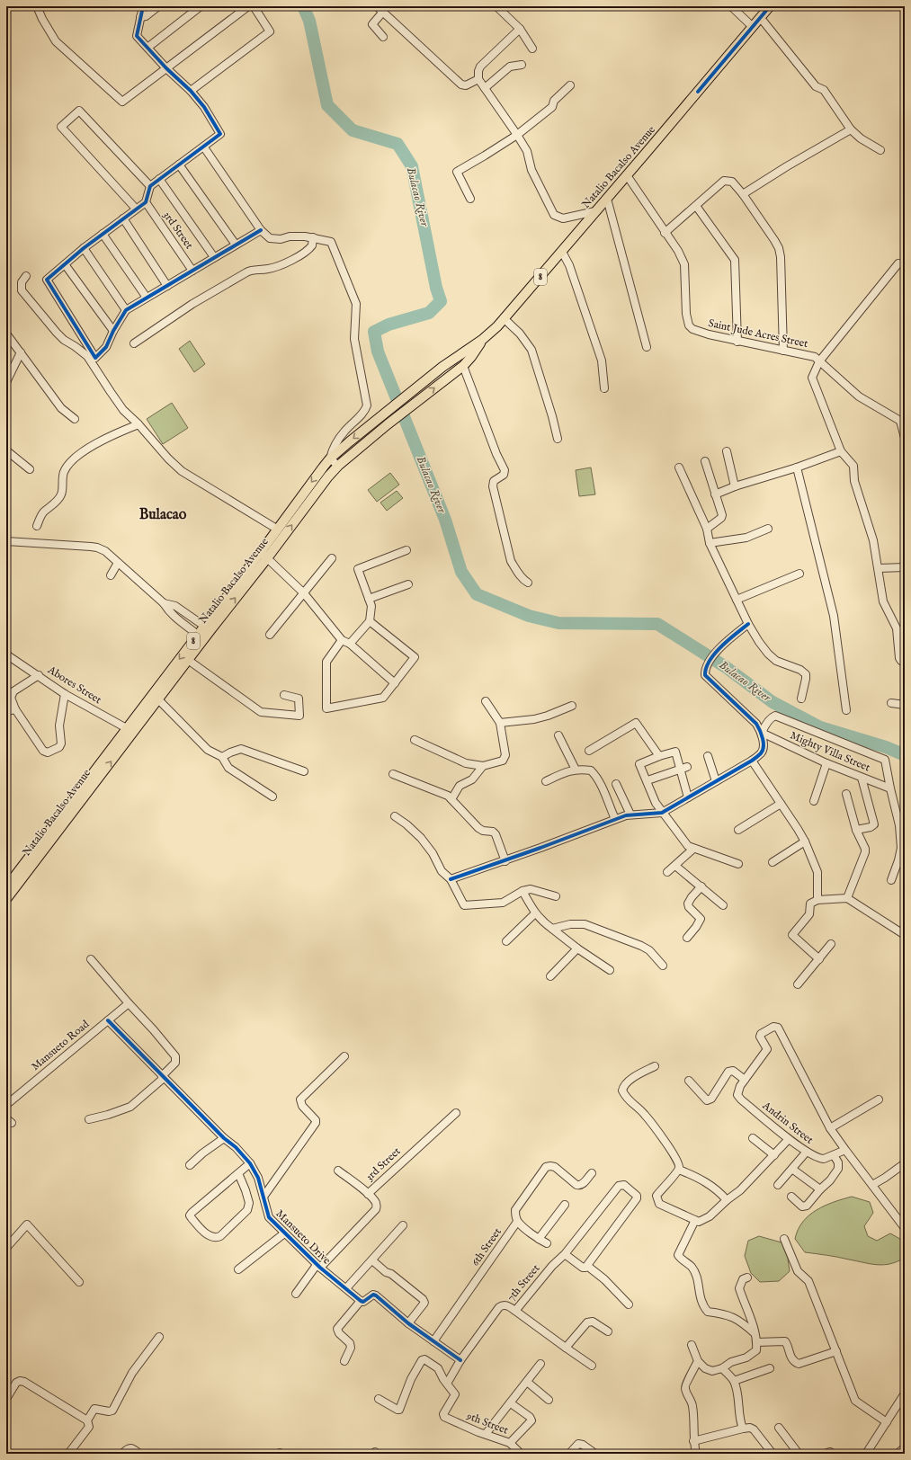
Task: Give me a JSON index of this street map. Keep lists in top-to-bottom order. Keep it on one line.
{"streets":{"main road":["Natalio Bacalso Avenue","8"],"street":["3rd Street","Saint Jude Acres Street","Abores Street","Mighty Villa Street","Mansueto Road","Andrin Street","Mansueto Drive","6th Street","7th Street","9th Street"]},"crossings":[["Natalio Bacalso Avenue","Saint Jude Acres Street"],["Natalio Bacalso Avenue","Abores Street"],["3rd Street","Mansueto Drive"],["Mansueto Road","Mansueto Drive"],["7th Street","9th Street"]],"districts":["Bulacao"],"water":["Bulacao River"]}
